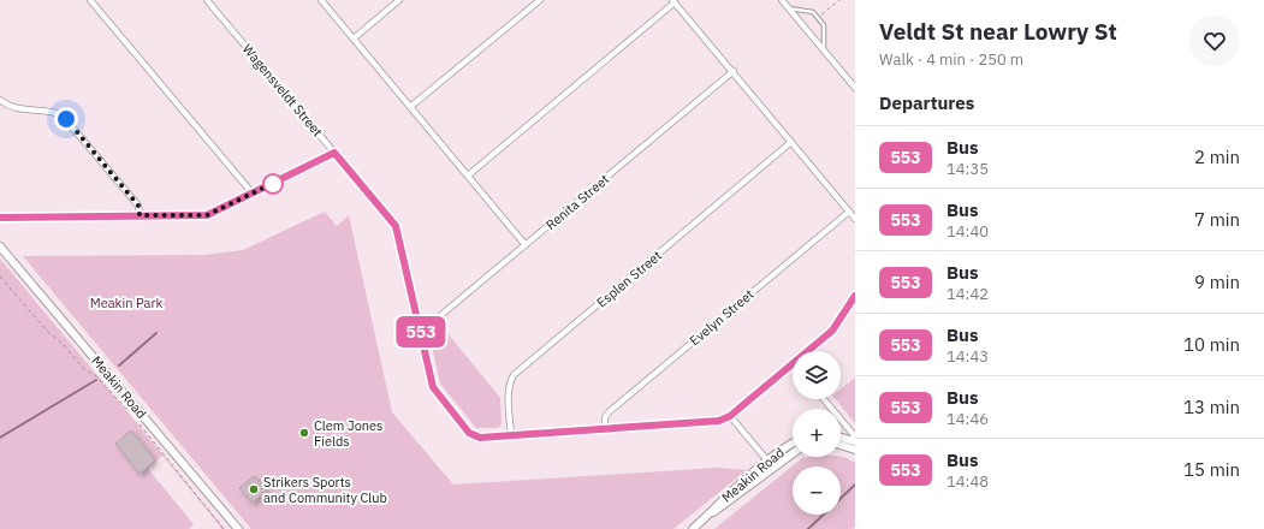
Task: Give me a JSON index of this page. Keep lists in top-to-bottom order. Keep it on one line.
{"streets":{"street":["Wagensveldt Street","Renita Street","Esplen Street","Evelyn Street","Meakin Road"]},"crossings":[["Wagensveldt Street","Renita Street"],["Wagensveldt Street","Esplen Street"],["Wagensveldt Street","Evelyn Street"]],"parks":["Meakin Park"],"places":["Clem Jones Fields","Strikers Sports and Community Club"],"lines":["bus line 553"],"page":{"on_map":"553","heading":[["Veldt St near Lowry St","Walk · 4 min · 250 m"],"Departures"],"list":[{"mark":"553","name":"Bus","note":"14:35","value":"2 min"},{"mark":"553","name":"Bus","note":"14:40","value":"7 min"},{"mark":"553","name":"Bus","note":"14:42","value":"9 min"},{"mark":"553","name":"Bus","note":"14:43","value":"10 min"},{"mark":"553","name":"Bus","note":"14:46","value":"13 min"},{"mark":"553","name":"Bus","note":"14:48","value":"15 min"}],"map_buttons":["+","−"]}}
